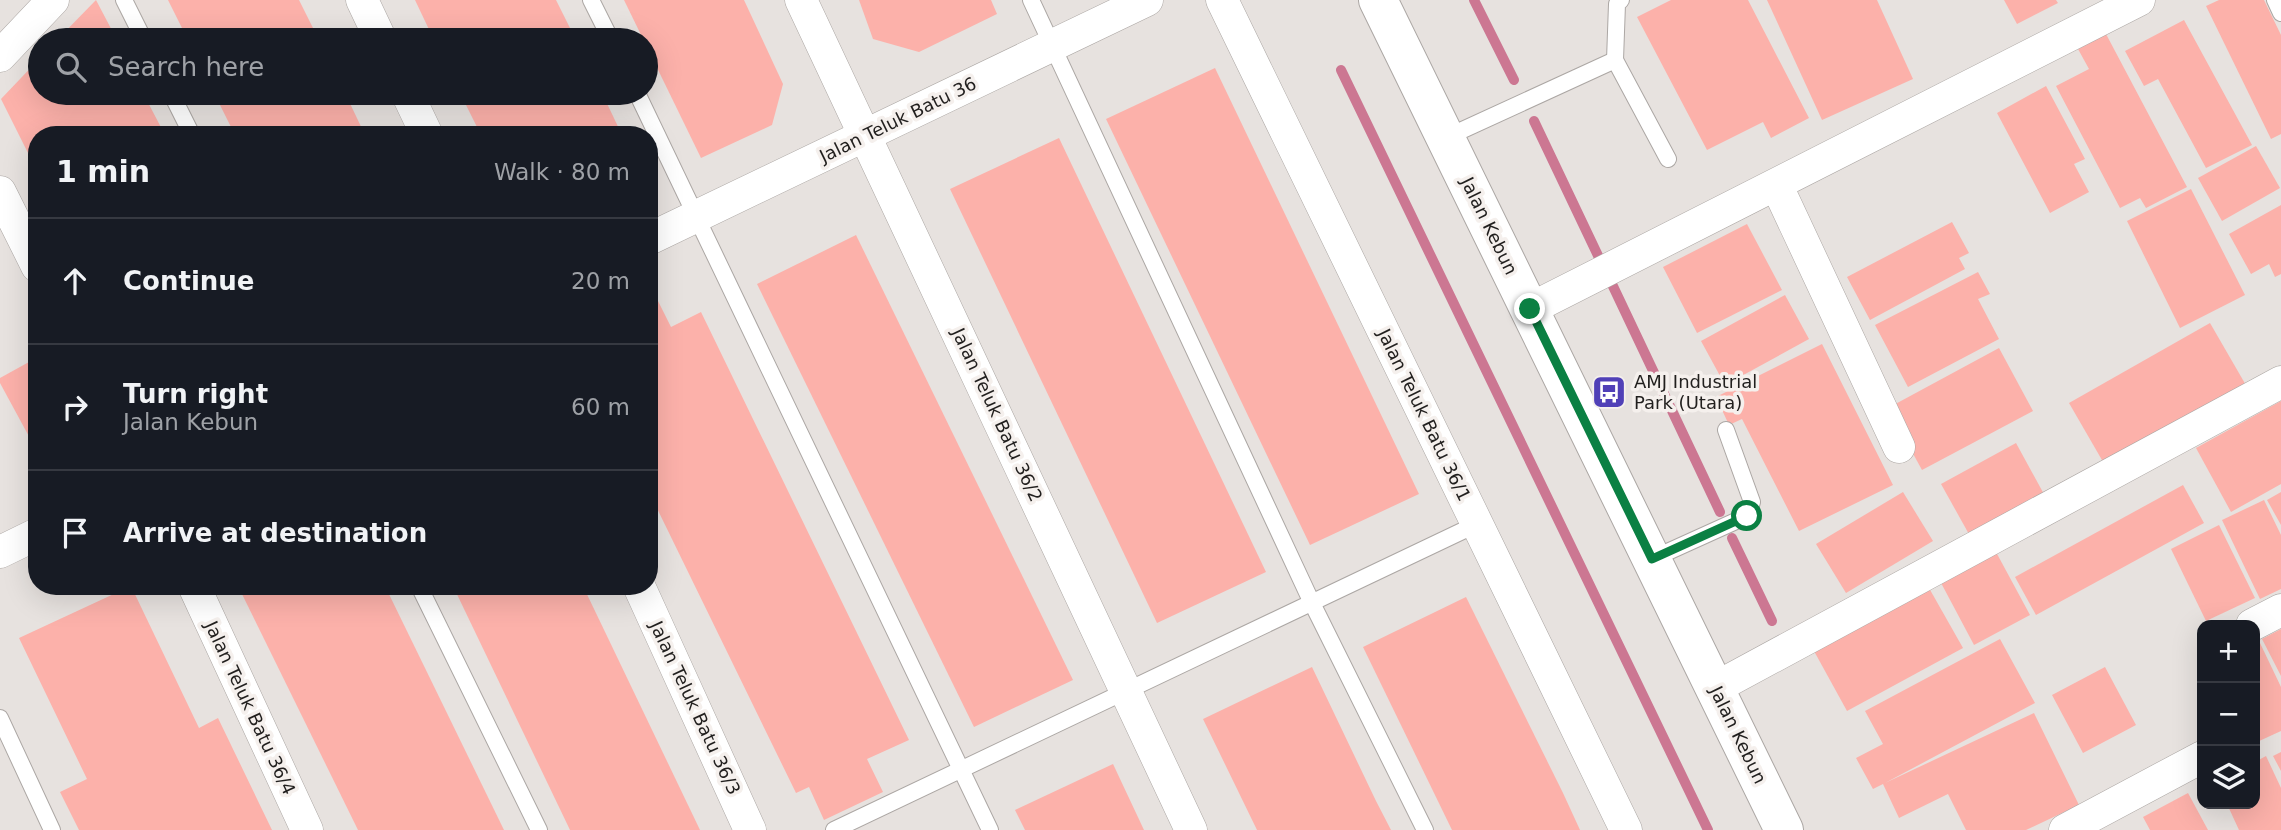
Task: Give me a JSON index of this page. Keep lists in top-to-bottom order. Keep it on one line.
{"streets":{"main road":["Jalan Kebun"],"street":["Jalan Teluk Batu 36","Jalan Teluk Batu 36/2","Jalan Teluk Batu 36/1","Jalan Teluk Batu 36/4","Jalan Teluk Batu 36/3"]},"crossings":[["Jalan Teluk Batu 36","Jalan Teluk Batu 36/2"]],"places":{"bus stop":["AMJ Industrial Park (Utara)"]},"page":{"search":"Search here","heading":["1 min","Walk · 80 m"],"list":[["Continue","20 m"],["Turn right","Jalan Kebun","60 m"],"Arrive at destination"],"map_buttons":["+","−"]}}
